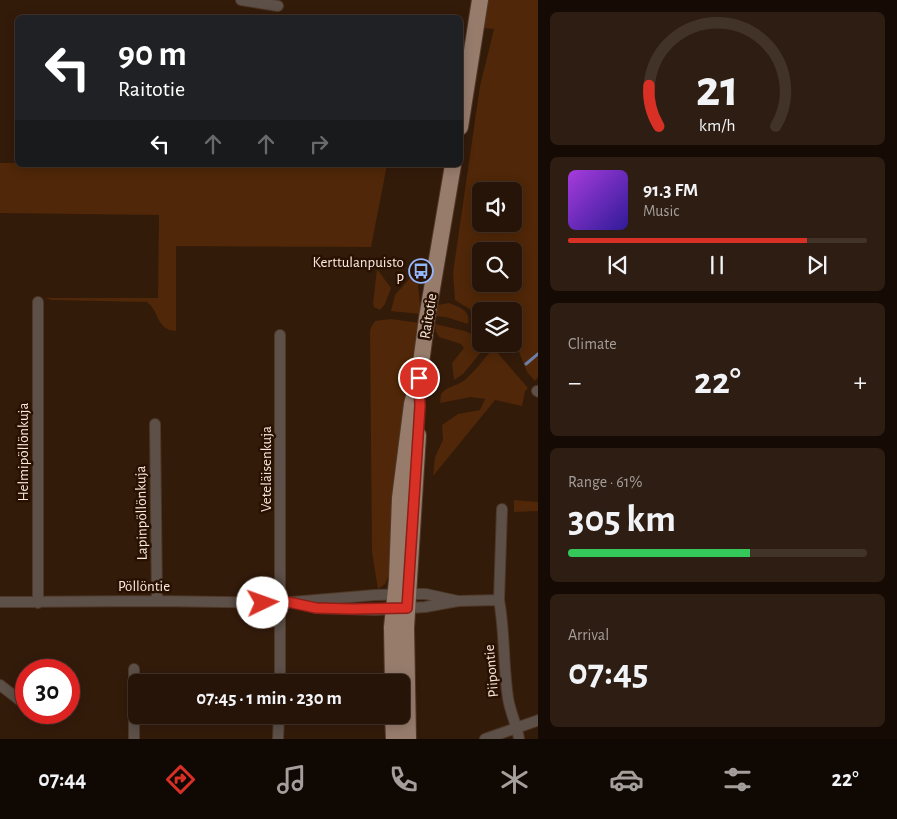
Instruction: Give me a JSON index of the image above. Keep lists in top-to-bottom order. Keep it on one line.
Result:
{"streets":{"main road":["Raitotie"],"street":["Helmipöllönkuja","Veteläisenkuja","Lapinpöllönkuja","Pöllöntie","Piipontie"]},"crossings":[["Raitotie","Pöllöntie"],["Helmipöllönkuja","Pöllöntie"],["Veteläisenkuja","Pöllöntie"],["Lapinpöllönkuja","Pöllöntie"]],"places":{"bus stop":["Kerttulanpuisto P"]},"page":{"turn":["90 m","Raitotie"],"song":["91.3 FM","Music"],"tile":["Climate",["Range · 61%","305 km"],["Arrival","07:45"]],"heat":["−","22°","+"],"limit":"30","trip":"07:45 · 1 min · 230 m","tabs":["07:44","22°"],"gauge":["21","km/h"]}}
